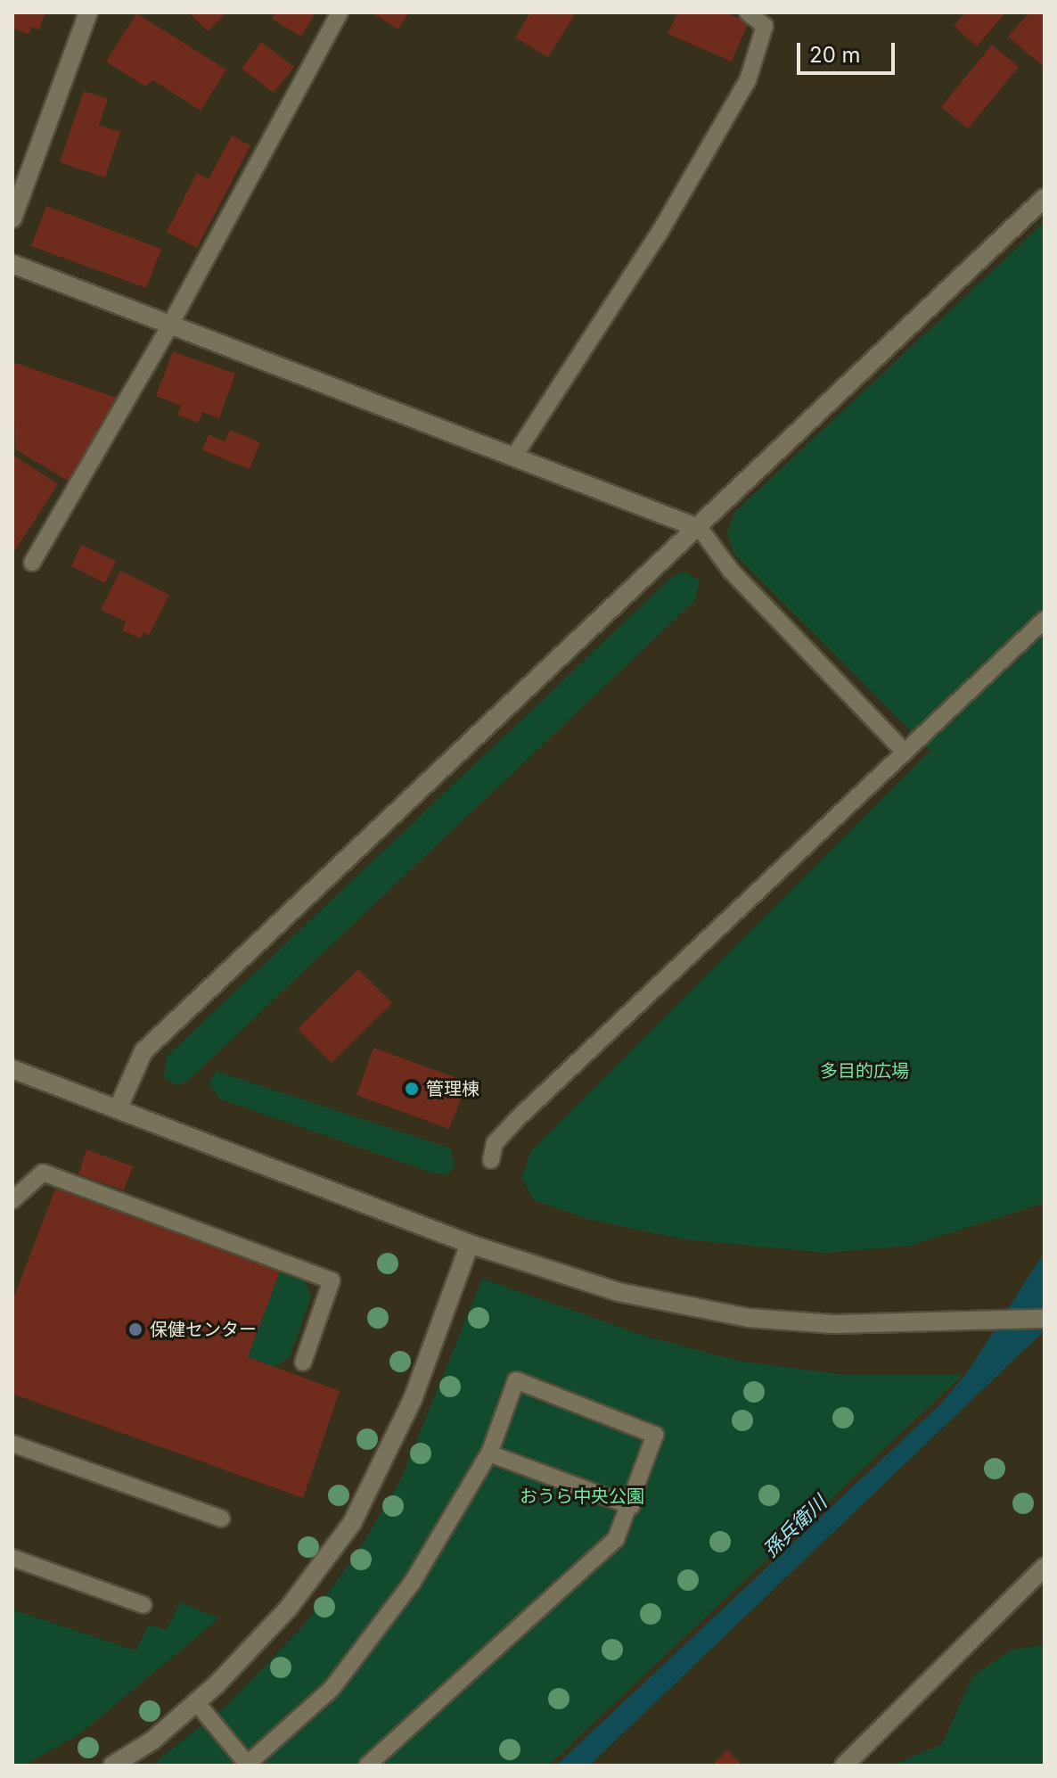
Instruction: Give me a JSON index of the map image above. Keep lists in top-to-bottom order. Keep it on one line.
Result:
{"water":["孫兵衛川"],"parks":["多目的広場","おうら中央公園"],"places":["管理棟","保健センター"],"scale_bar":"20 m"}
